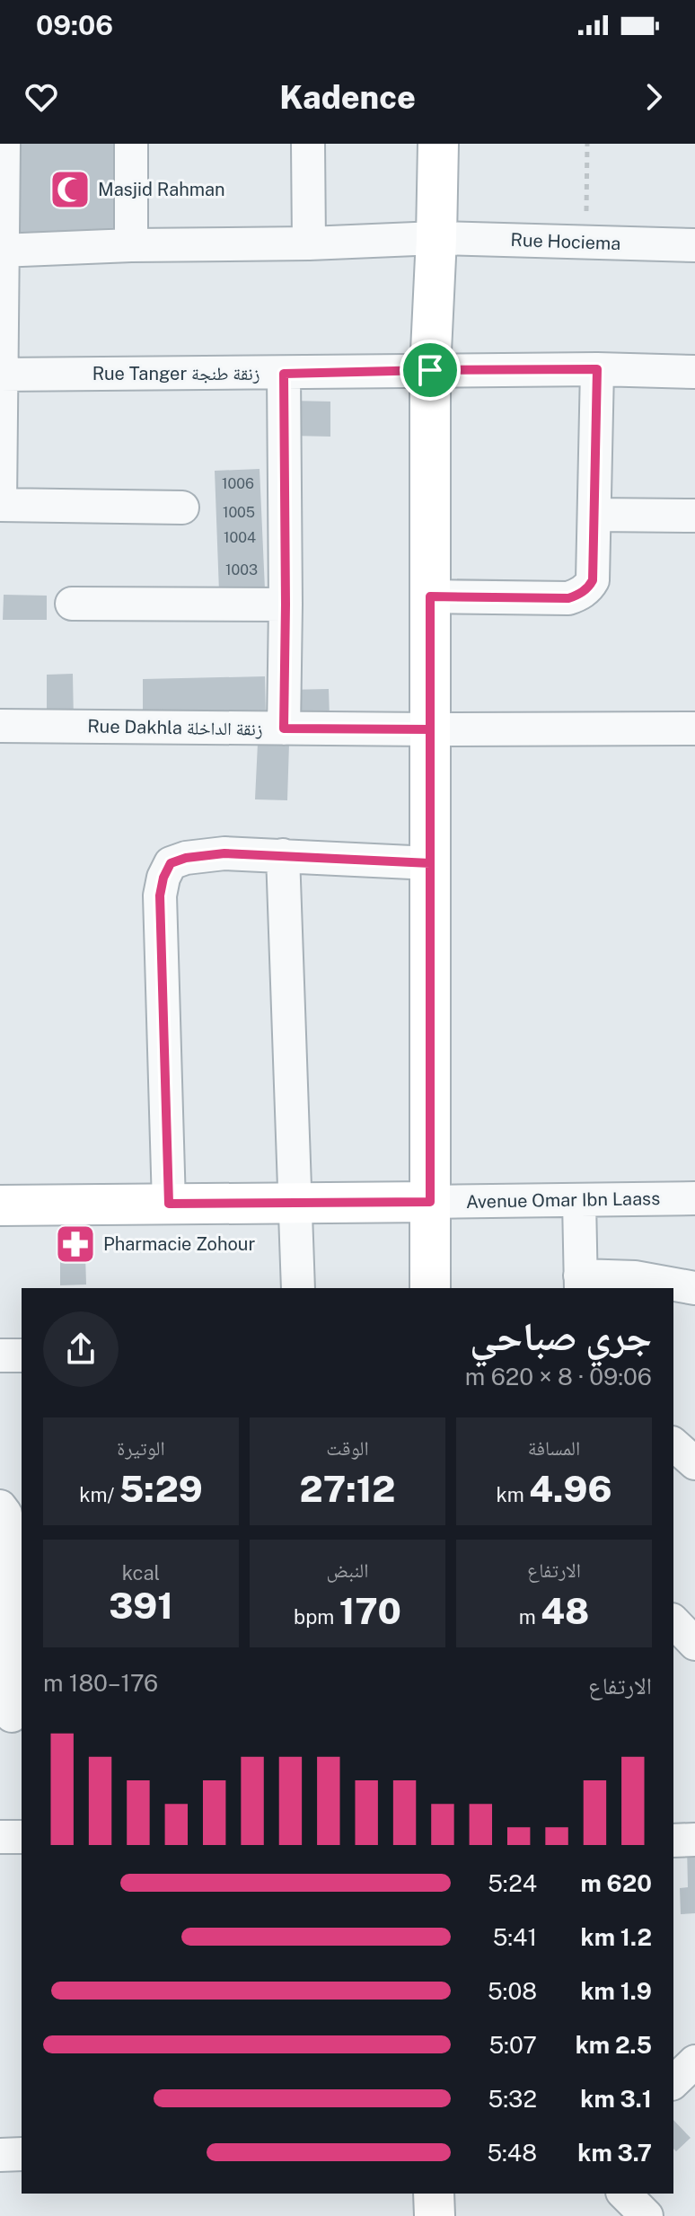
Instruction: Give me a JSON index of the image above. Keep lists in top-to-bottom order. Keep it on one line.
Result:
{"streets":{"street":["Rue Hociema","Rue Tanger زنقة طنجة","Rue Dakhla زنقة الداخلة","Avenue Omar Ibn Laass"]},"places":{"mosque":["Masjid Rahman"],"pharmacy":["Pharmacie Zohour"]},"house_numbers":["1006","1005","1004","1003"],"page":{"status":"09:06","header":"Kadence","heading":["جري صباحي","09:06 · 8 × 620 m"],"stats":[["المسافة","4.96 km"],["الوقت","27:12"],["الوتيرة","5:29 /km"],["الارتفاع","48 m"],["النبض","170 bpm"],["kcal","391"]],"chart":["الارتفاع","176–180 m"],"list":[{"name":"620 m","note":"5:24"},{"name":"1.2 km","note":"5:41"},{"name":"1.9 km","note":"5:08"},{"name":"2.5 km","note":"5:07"},{"name":"3.1 km","note":"5:32"},{"name":"3.7 km","note":"5:48"}]}}
